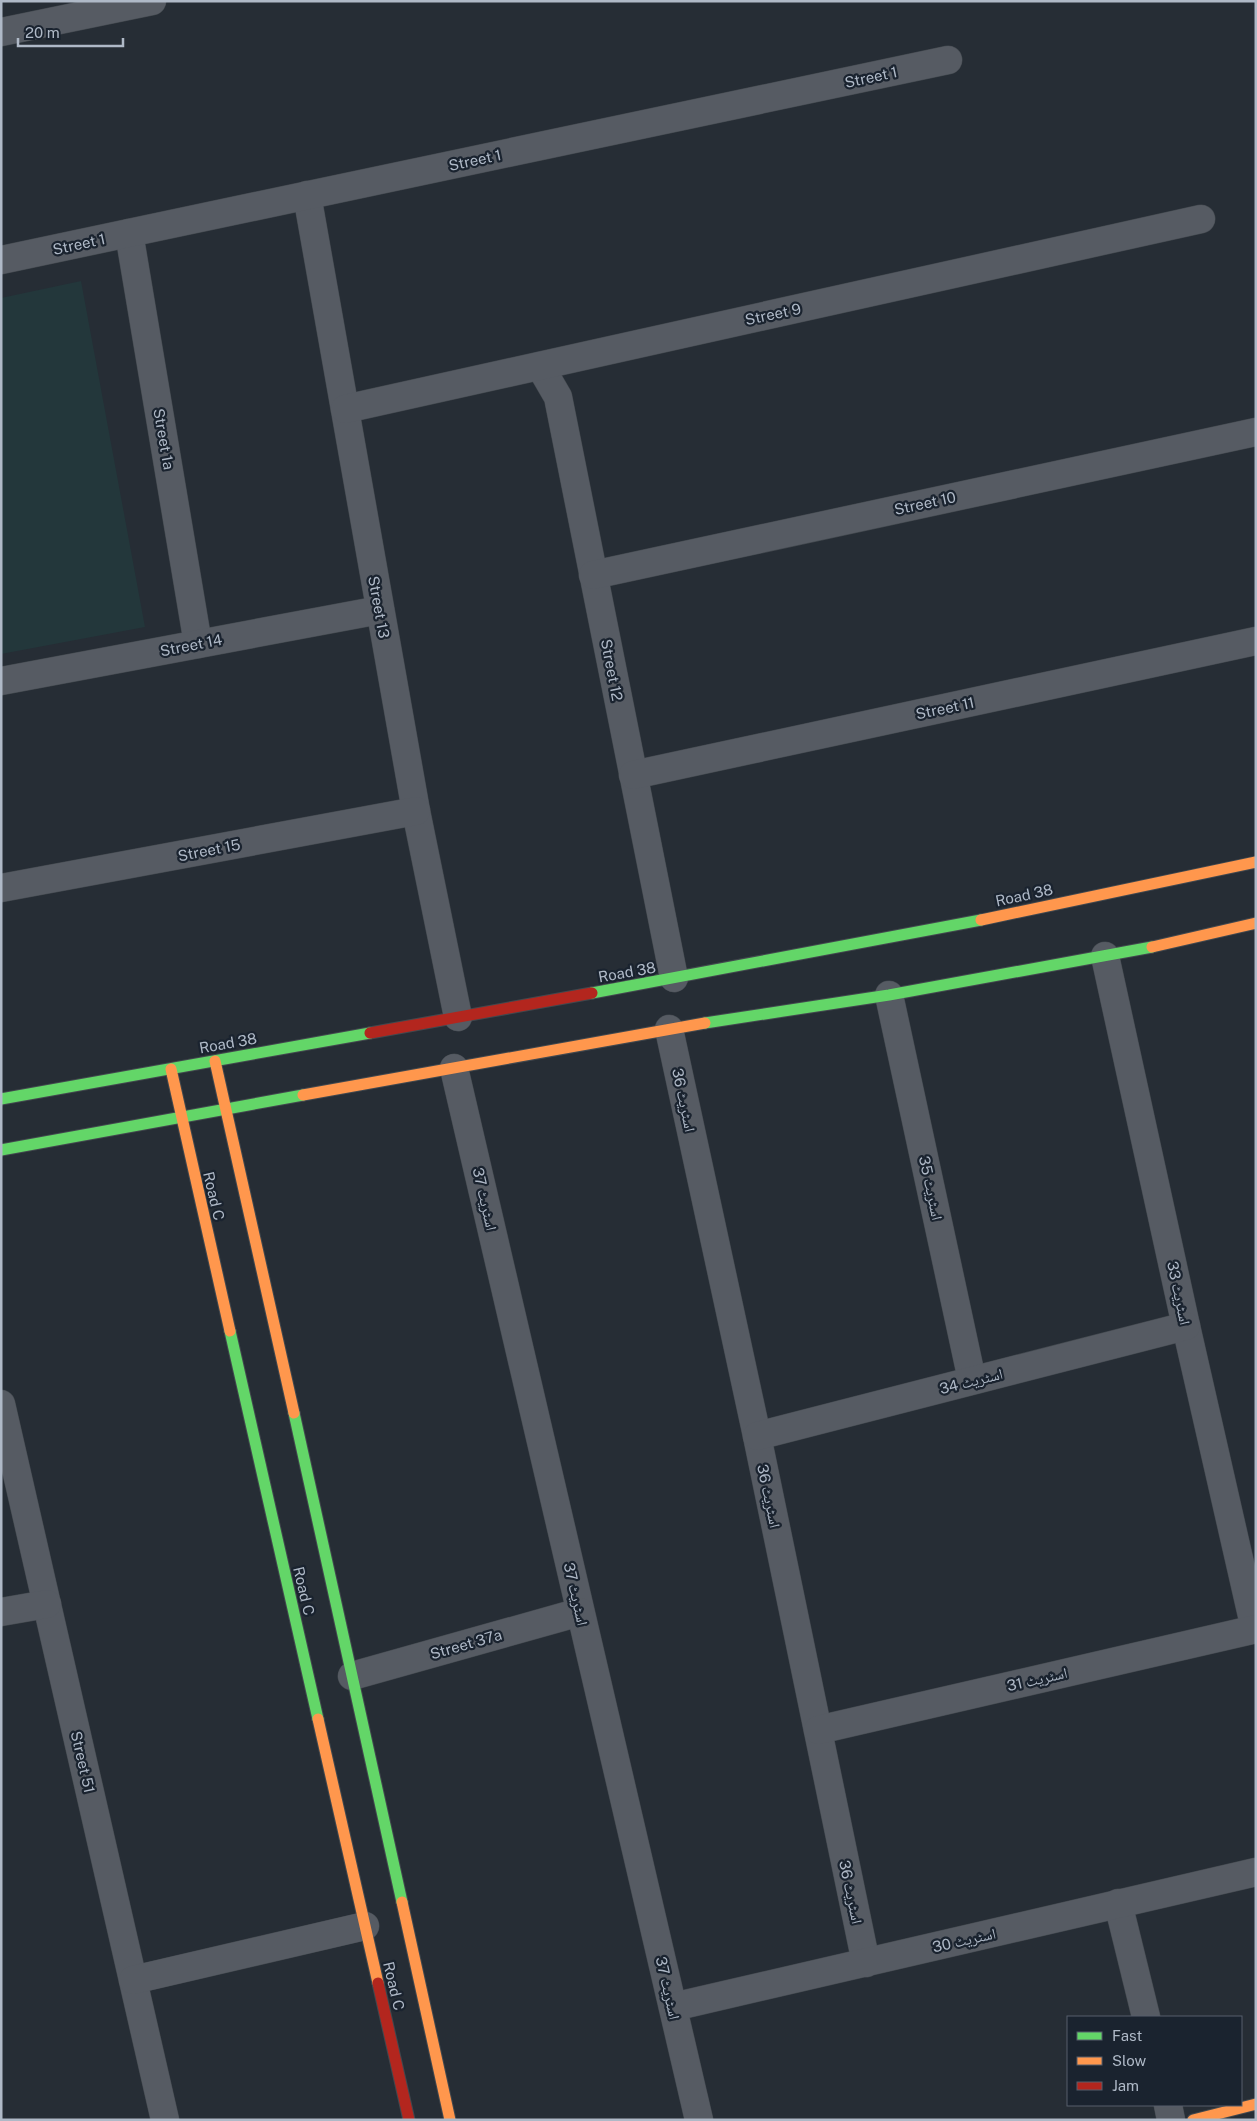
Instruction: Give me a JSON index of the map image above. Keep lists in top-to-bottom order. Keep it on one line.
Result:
{"streets":{"main road":["Road 38","Road C"],"street":["Street 1","Street 9","Street 1a","Street 10","Street 13","Street 14","Street 12","Street 11","Street 15","اسٹریٹ 36","اسٹریٹ 35","اسٹریٹ 37","اسٹریٹ 33","اسٹریٹ 34","Street 37a","اسٹریٹ 31","Street 51","اسٹریٹ 30"]},"crossings":[["Street 1","Street 1a"],["Street 1","Street 13"],["Street 9","Street 13"],["Street 9","Street 12"],["Street 1a","Street 14"],["Street 10","Street 12"],["Street 13","Street 14"],["Street 13","Street 15"],["Street 13","Road 38"],["Street 12","Street 11"],["Street 12","Road 38"],["Road 38","Road C"],["اسٹریٹ 36","اسٹریٹ 34"],["اسٹریٹ 36","اسٹریٹ 31"],["اسٹریٹ 36","اسٹریٹ 30"],["اسٹریٹ 35","اسٹریٹ 34"],["Road C","Street 37a"],["اسٹریٹ 37","Street 37a"],["اسٹریٹ 37","اسٹریٹ 30"],["اسٹریٹ 33","اسٹریٹ 34"],["اسٹریٹ 33","اسٹریٹ 31"]],"legend":["Fast","Slow","Jam"],"scale_bar":"20 m"}
